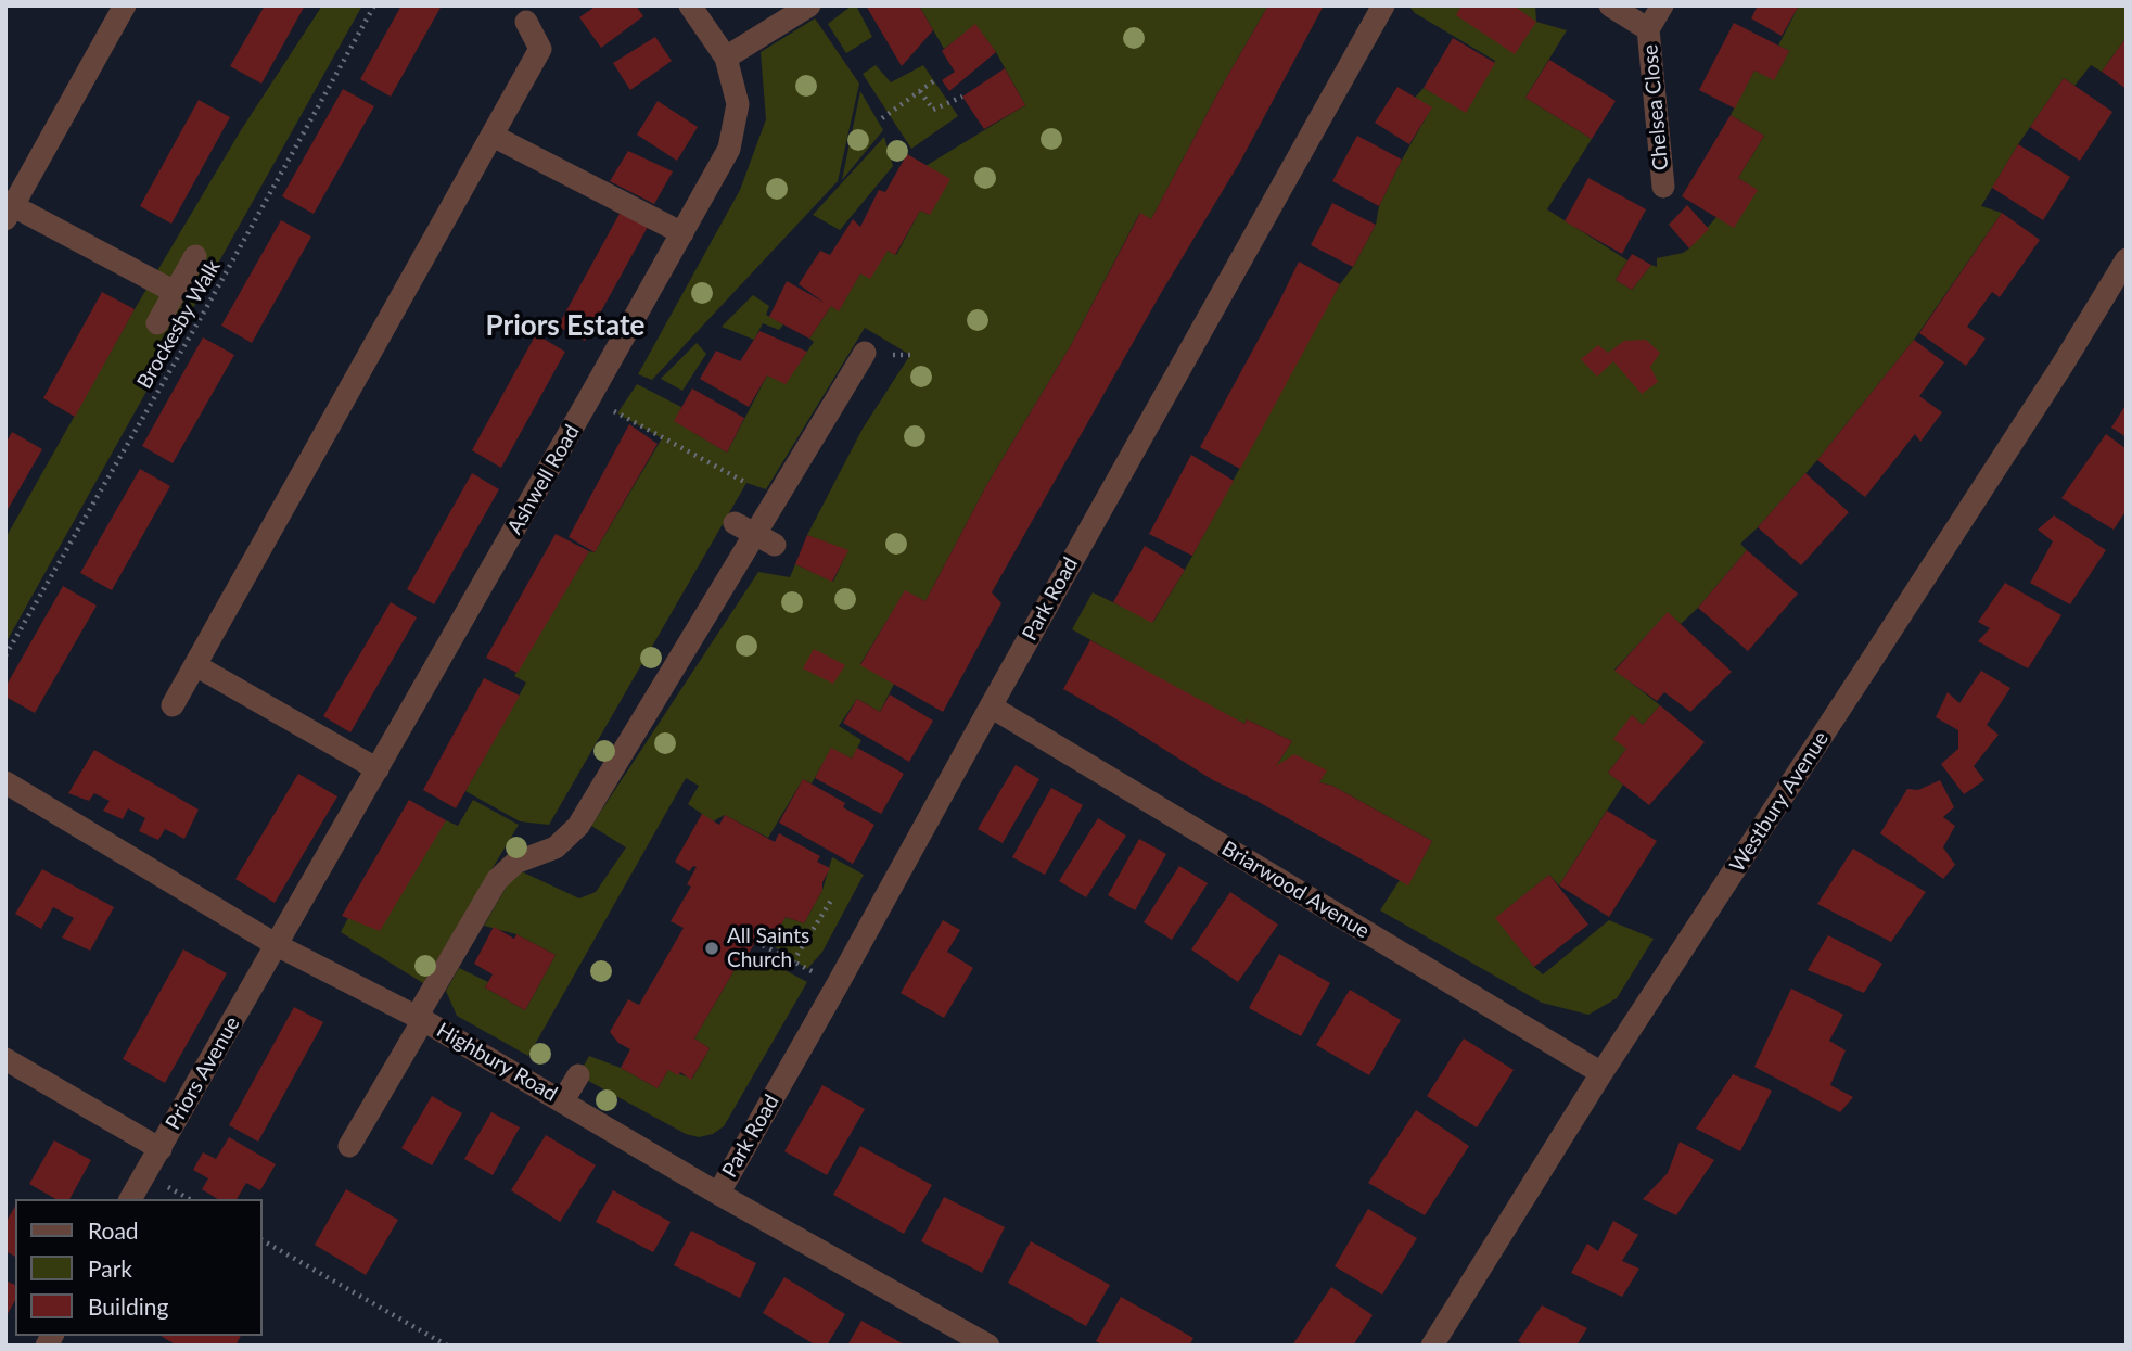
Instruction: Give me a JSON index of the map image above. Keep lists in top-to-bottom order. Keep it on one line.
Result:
{"streets":{"street":["Chelsea Close","Ashwell Road","Park Road","Westbury Avenue","Briarwood Avenue","Highbury Road","Priors Avenue"],"path":["Brockesby Walk"]},"crossings":[["Ashwell Road","Highbury Road"],["Ashwell Road","Priors Avenue"],["Park Road","Briarwood Avenue"],["Park Road","Highbury Road"],["Westbury Avenue","Briarwood Avenue"],["Highbury Road","Priors Avenue"]],"districts":["Priors Estate"],"places":["All Saints Church"],"legend":["Road","Park","Building"]}
